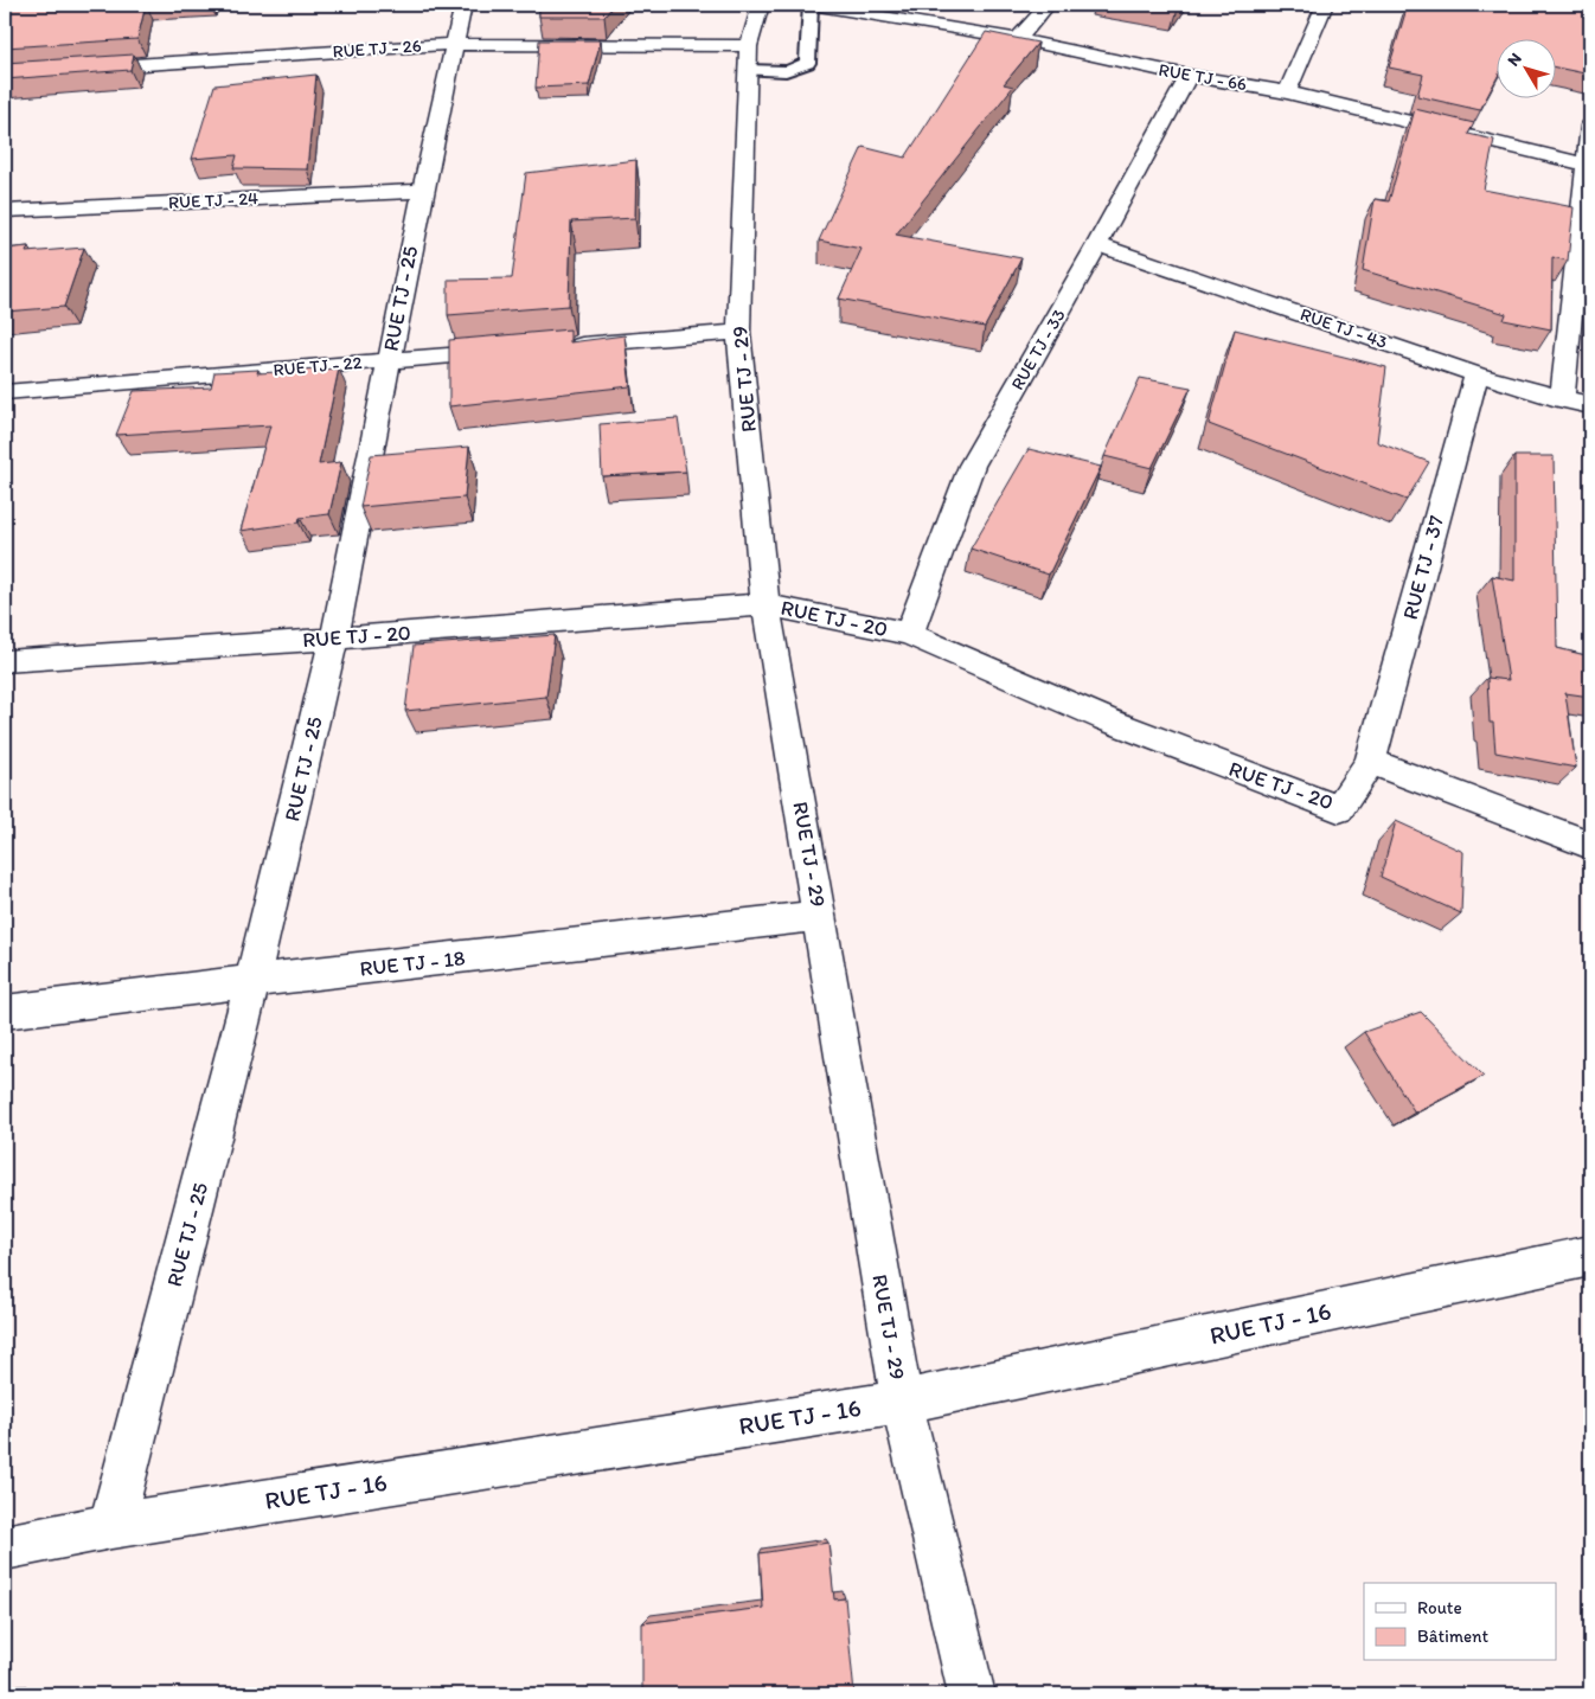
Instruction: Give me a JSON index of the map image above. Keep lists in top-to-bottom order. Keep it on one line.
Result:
{"streets":{"street":["RUE TJ - 26","RUE TJ - 66","RUE TJ - 24","RUE TJ - 25","RUE TJ - 43","RUE TJ - 33","RUE TJ - 22","RUE TJ - 29","RUE TJ - 37","RUE TJ - 20","RUE TJ - 18","RUE TJ - 16"]},"crossings":[["RUE TJ - 26","RUE TJ - 25"],["RUE TJ - 26","RUE TJ - 29"],["RUE TJ - 66","RUE TJ - 33"],["RUE TJ - 24","RUE TJ - 25"],["RUE TJ - 25","RUE TJ - 22"],["RUE TJ - 25","RUE TJ - 20"],["RUE TJ - 25","RUE TJ - 18"],["RUE TJ - 25","RUE TJ - 16"],["RUE TJ - 43","RUE TJ - 33"],["RUE TJ - 43","RUE TJ - 37"],["RUE TJ - 33","RUE TJ - 20"],["RUE TJ - 29","RUE TJ - 20"],["RUE TJ - 29","RUE TJ - 18"],["RUE TJ - 29","RUE TJ - 16"],["RUE TJ - 37","RUE TJ - 20"]],"legend":["Route","Bâtiment"],"north":"top left"}
